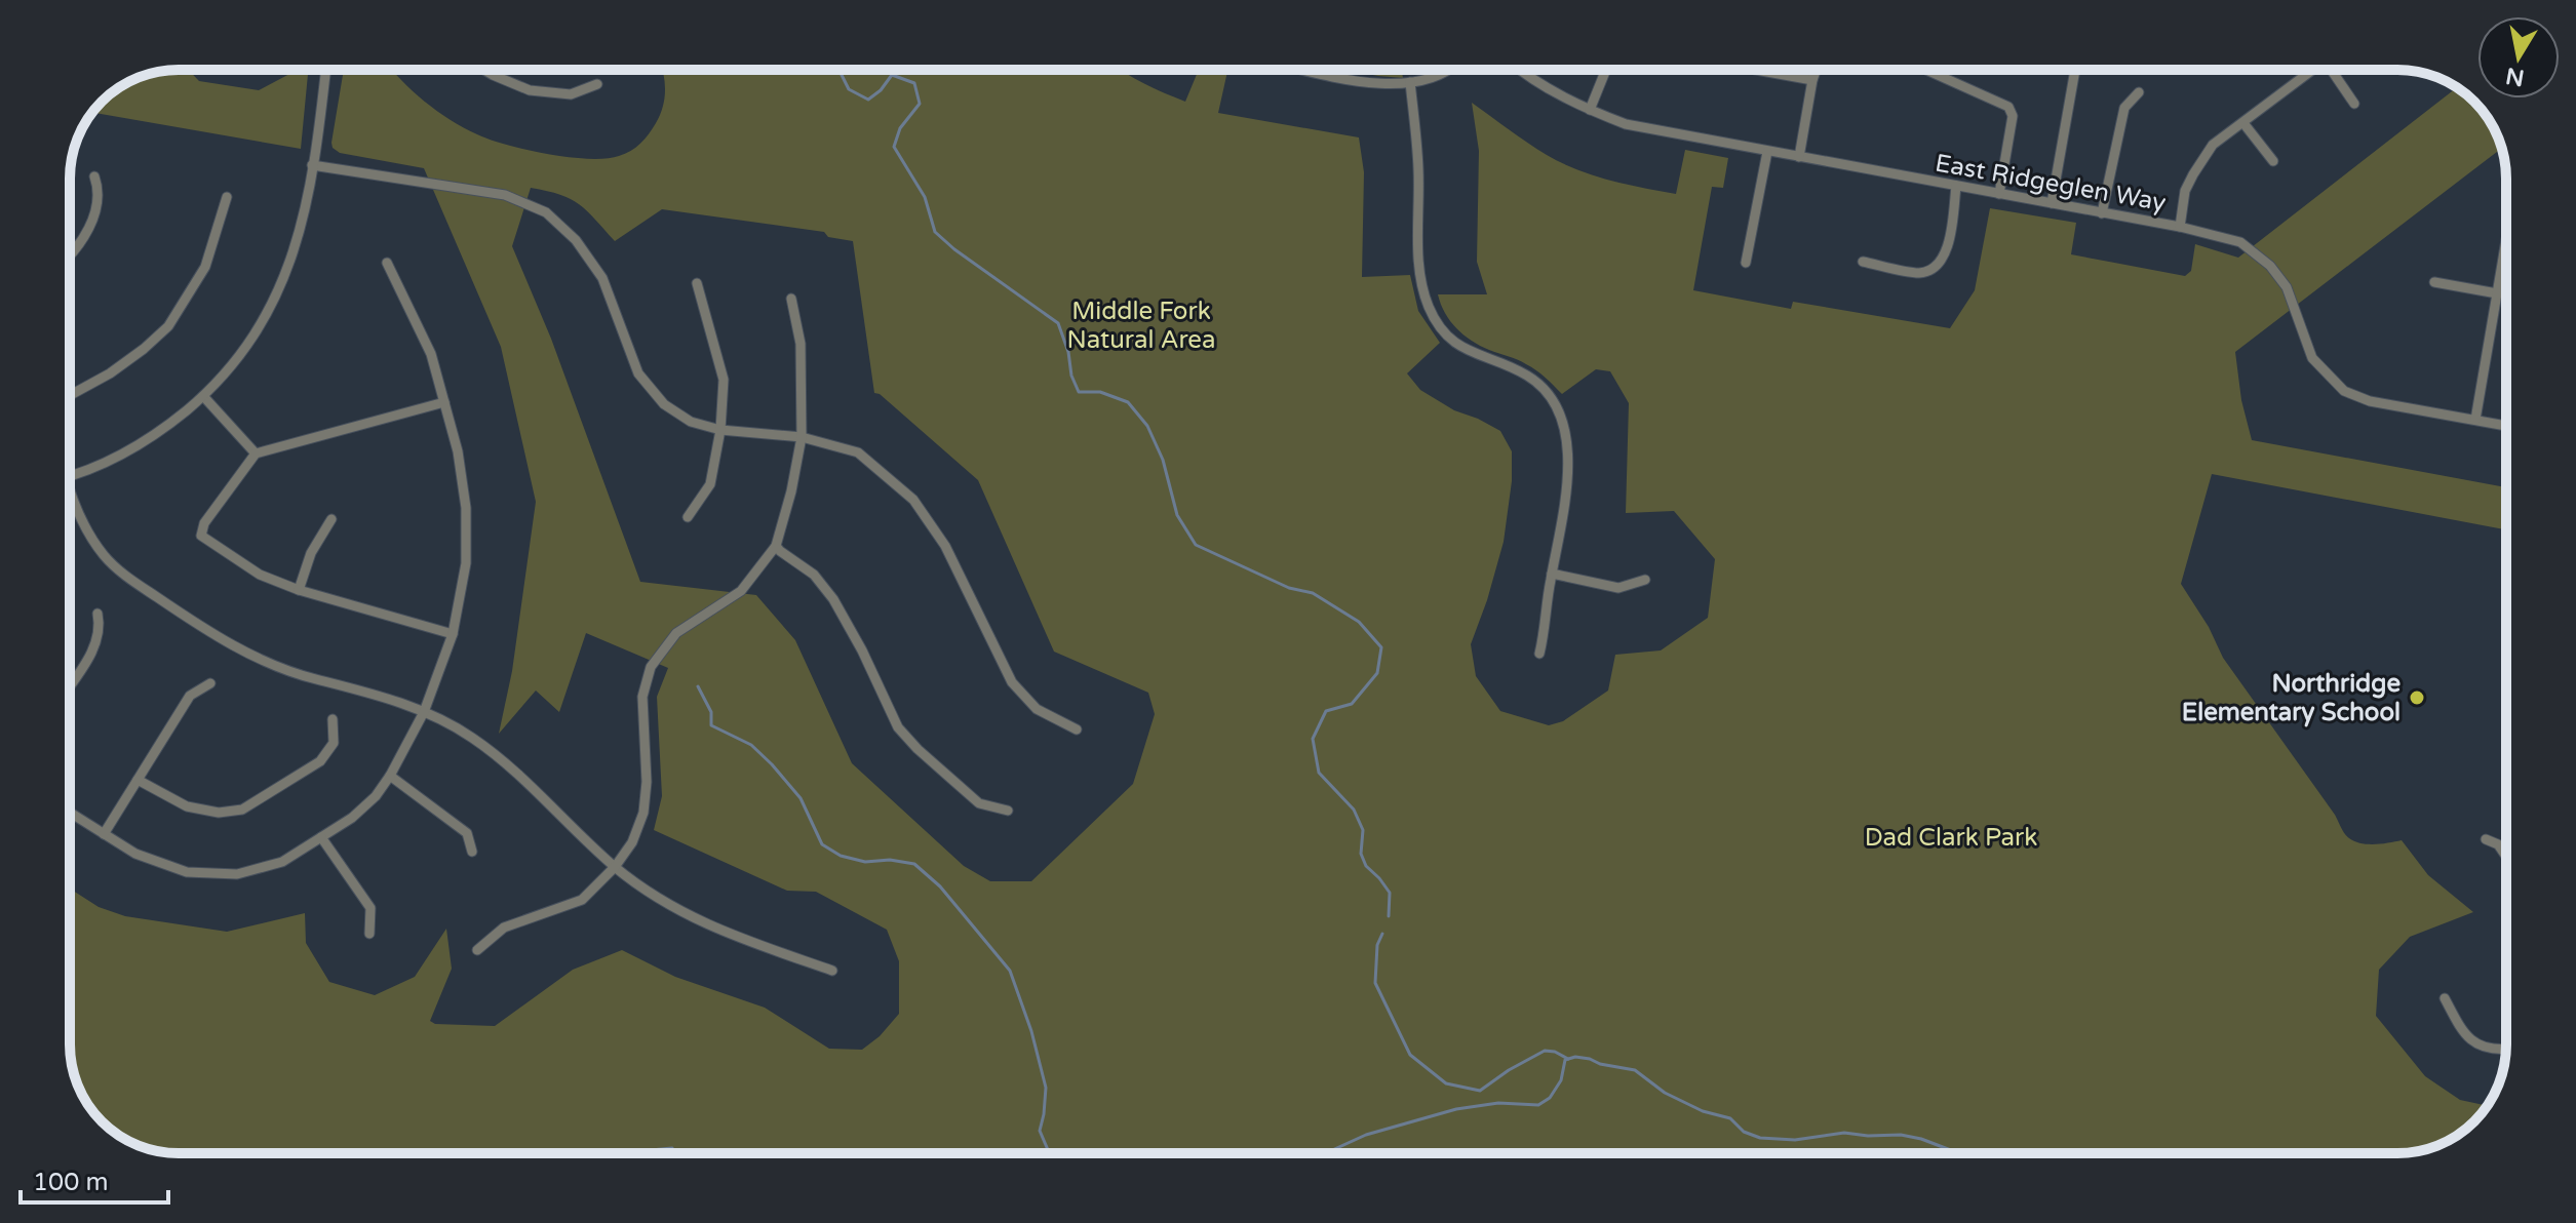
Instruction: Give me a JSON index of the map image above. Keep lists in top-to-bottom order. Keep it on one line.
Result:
{"streets":{"street":["East Ridgeglen Way"]},"parks":["Middle Fork Natural Area","Dad Clark Park"],"places":["Northridge Elementary School"],"scale_bar":"100 m","north":"bottom"}
